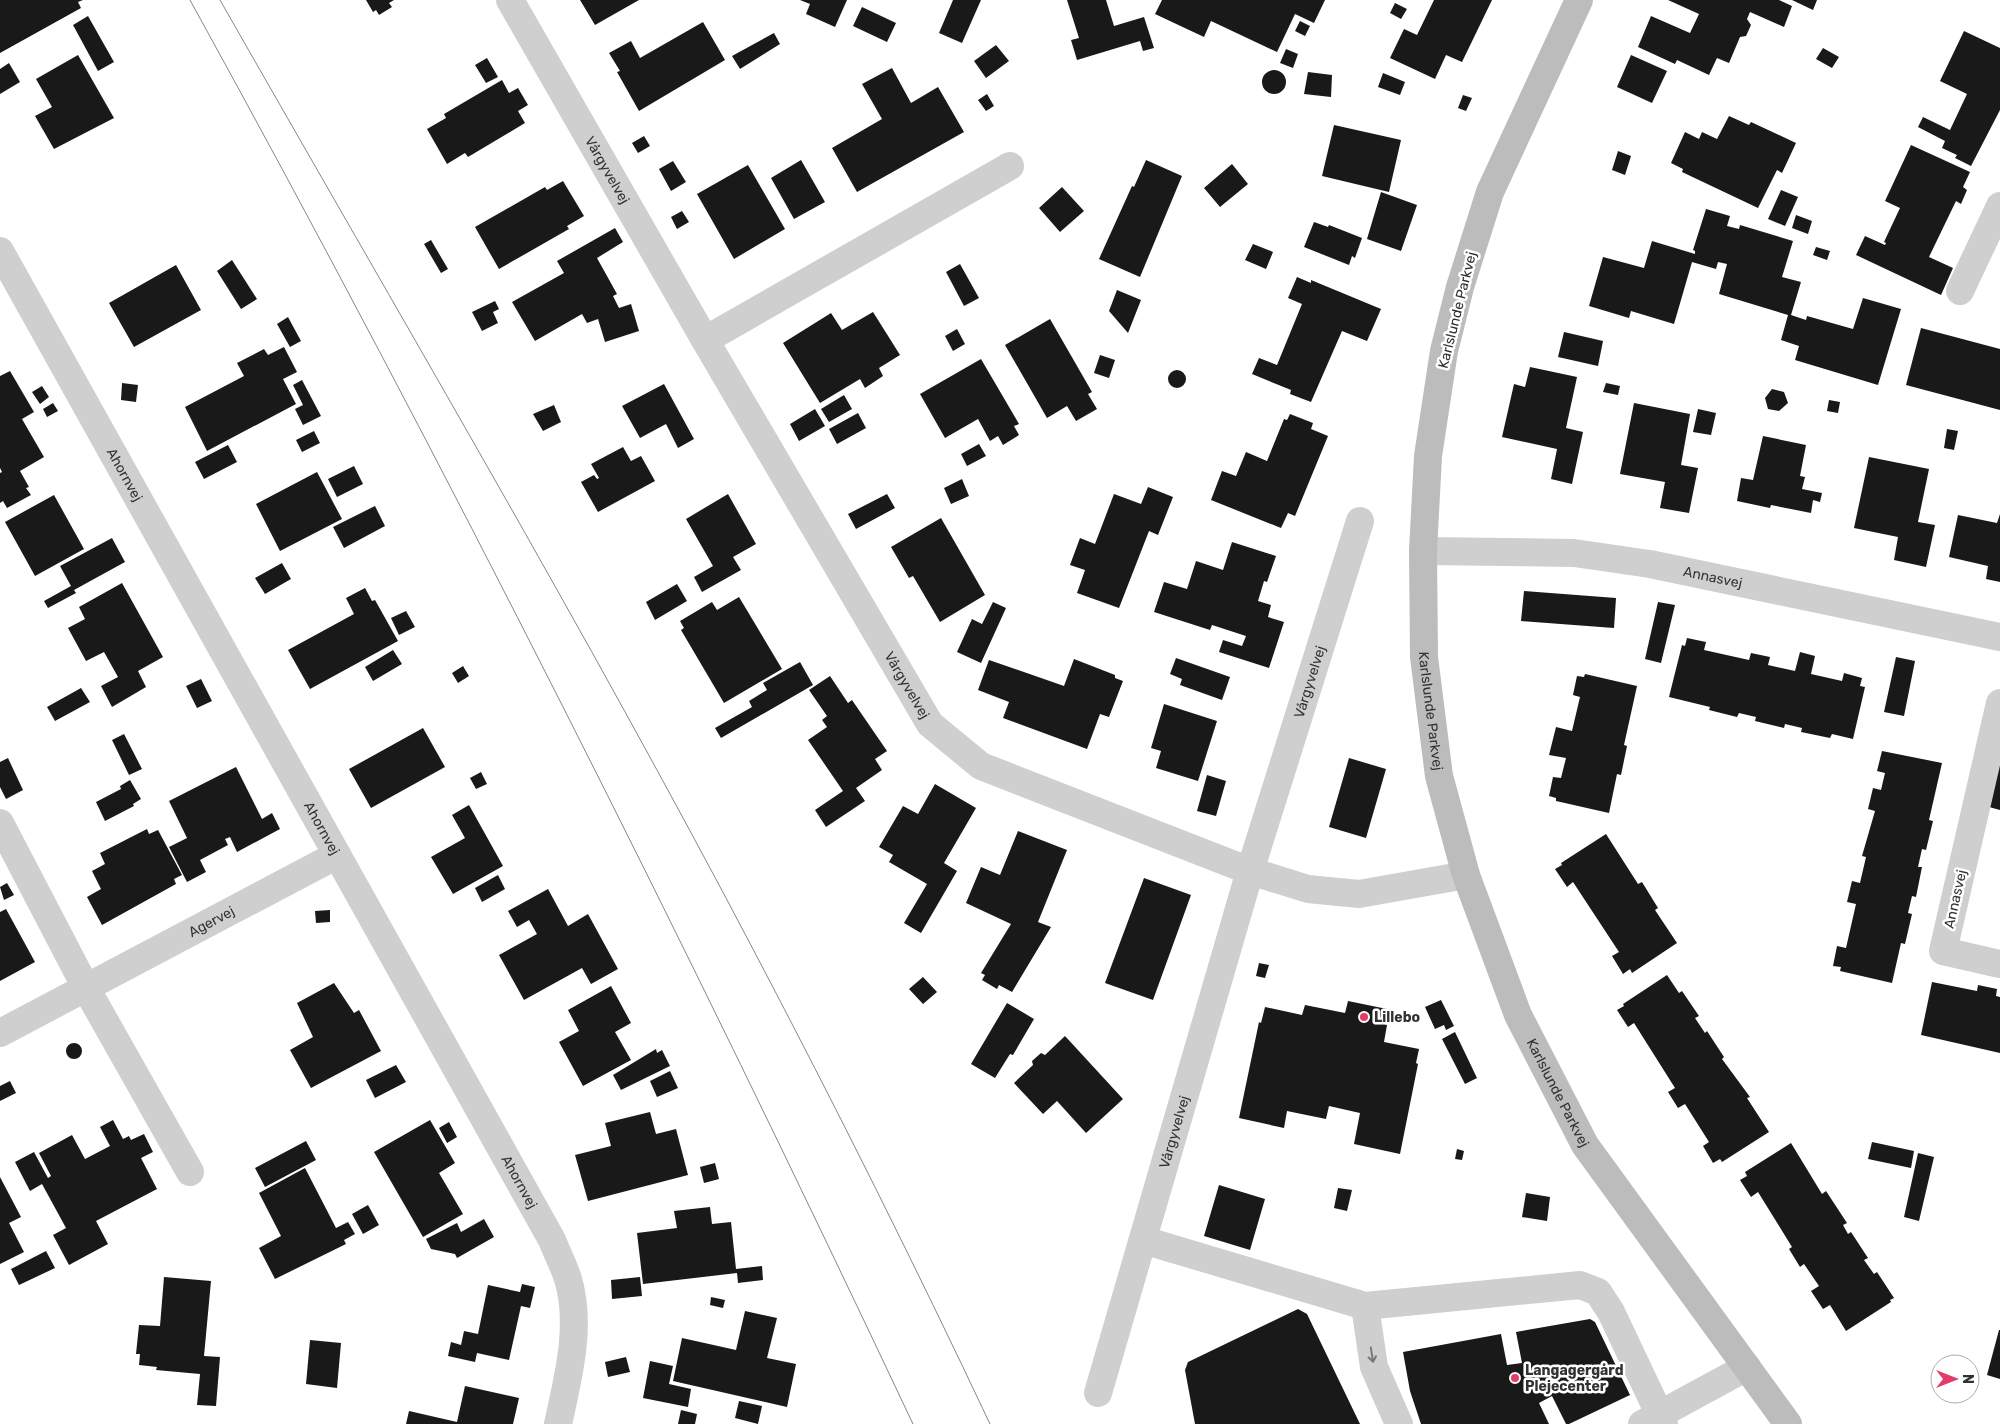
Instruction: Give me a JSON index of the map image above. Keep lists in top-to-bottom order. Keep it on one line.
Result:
{"streets":{"street":["Vårgyvelvej","Karlslunde Parkvej","Ahornvej","Annasvej","Agervej"]},"crossings":[["Vårgyvelvej","Karlslunde Parkvej"],["Karlslunde Parkvej","Annasvej"],["Ahornvej","Agervej"]],"places":["Lillebo","Langagergård Plejecenter"],"north":"right"}
